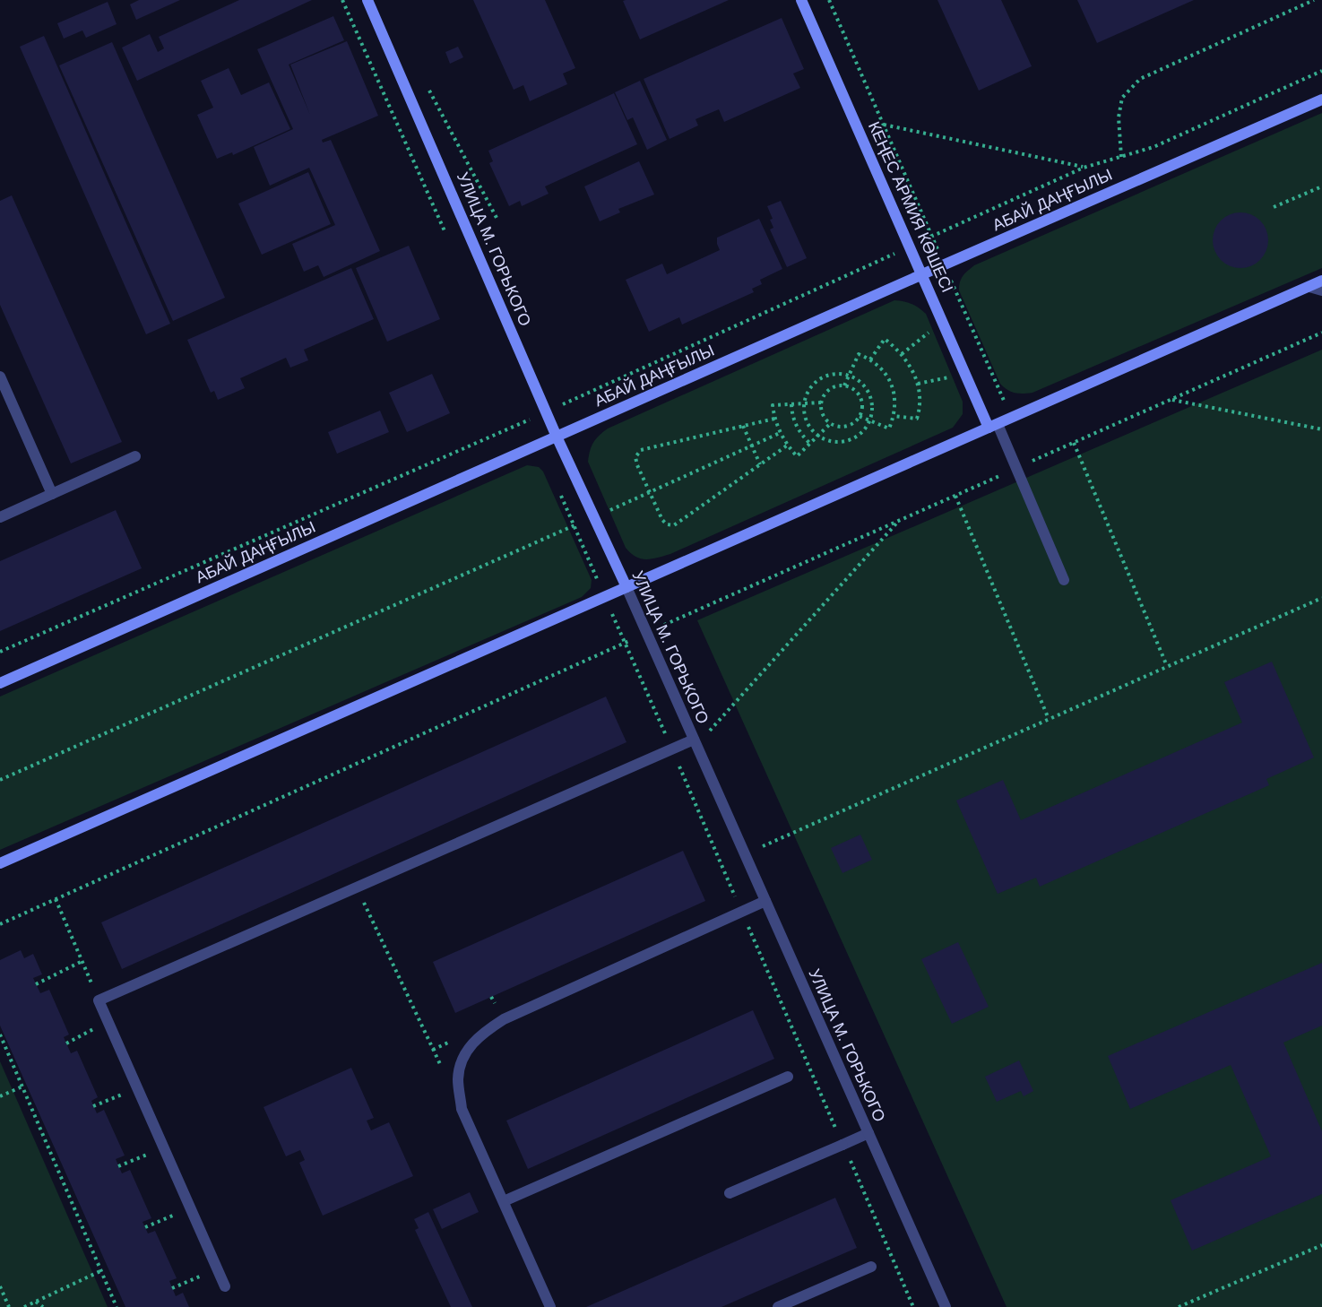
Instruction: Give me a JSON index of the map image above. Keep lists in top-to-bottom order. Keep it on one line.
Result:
{"streets":{"main road":["АБАЙ ДАҢҒЫЛЫ","КЕҢЕС АРМИЯ КӨШЕСІ","УЛИЦА М. ГОРЬКОГО"]},"crossings":[["АБАЙ ДАҢҒЫЛЫ","КЕҢЕС АРМИЯ КӨШЕСІ"],["АБАЙ ДАҢҒЫЛЫ","УЛИЦА М. ГОРЬКОГО"]]}
